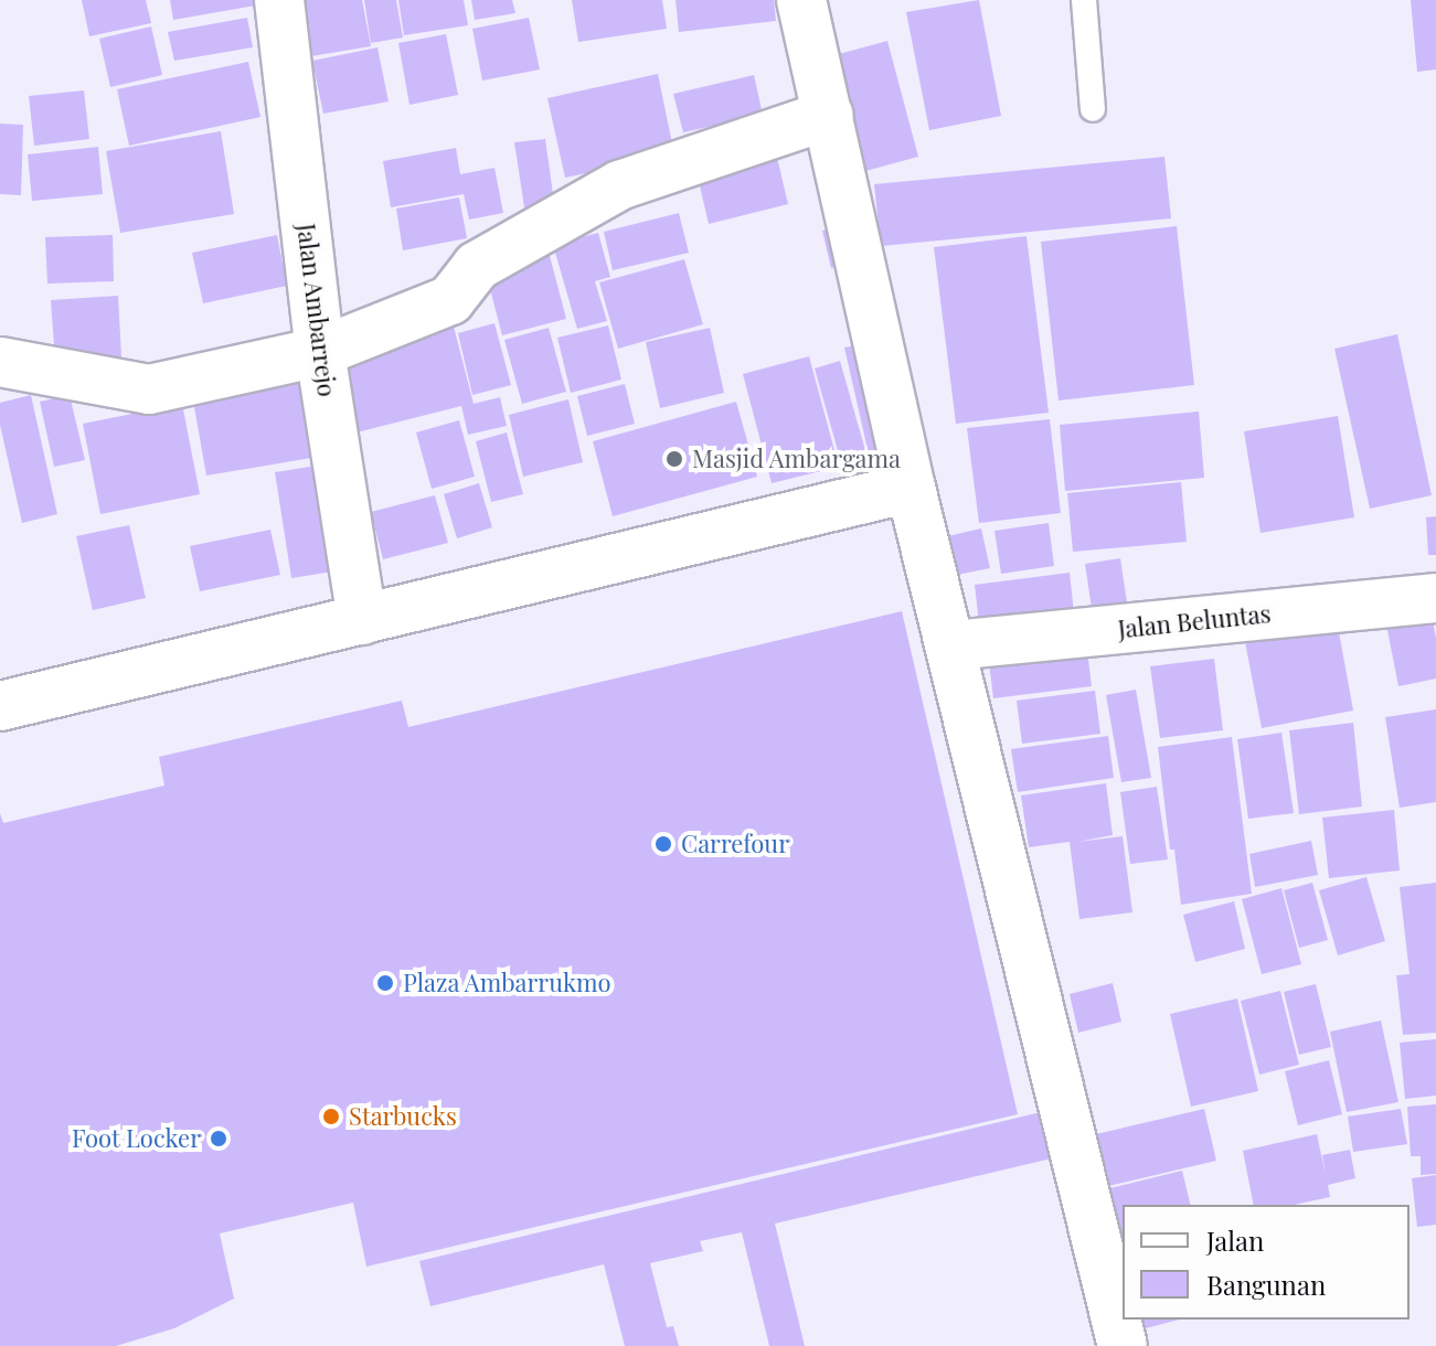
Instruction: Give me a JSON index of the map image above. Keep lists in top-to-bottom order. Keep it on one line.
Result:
{"streets":{"street":["Jalan Ambarrejo","Jalan Beluntas"]},"places":["Masjid Ambargama","Carrefour","Plaza Ambarrukmo","Starbucks","Foot Locker"],"legend":["Jalan","Bangunan"]}
